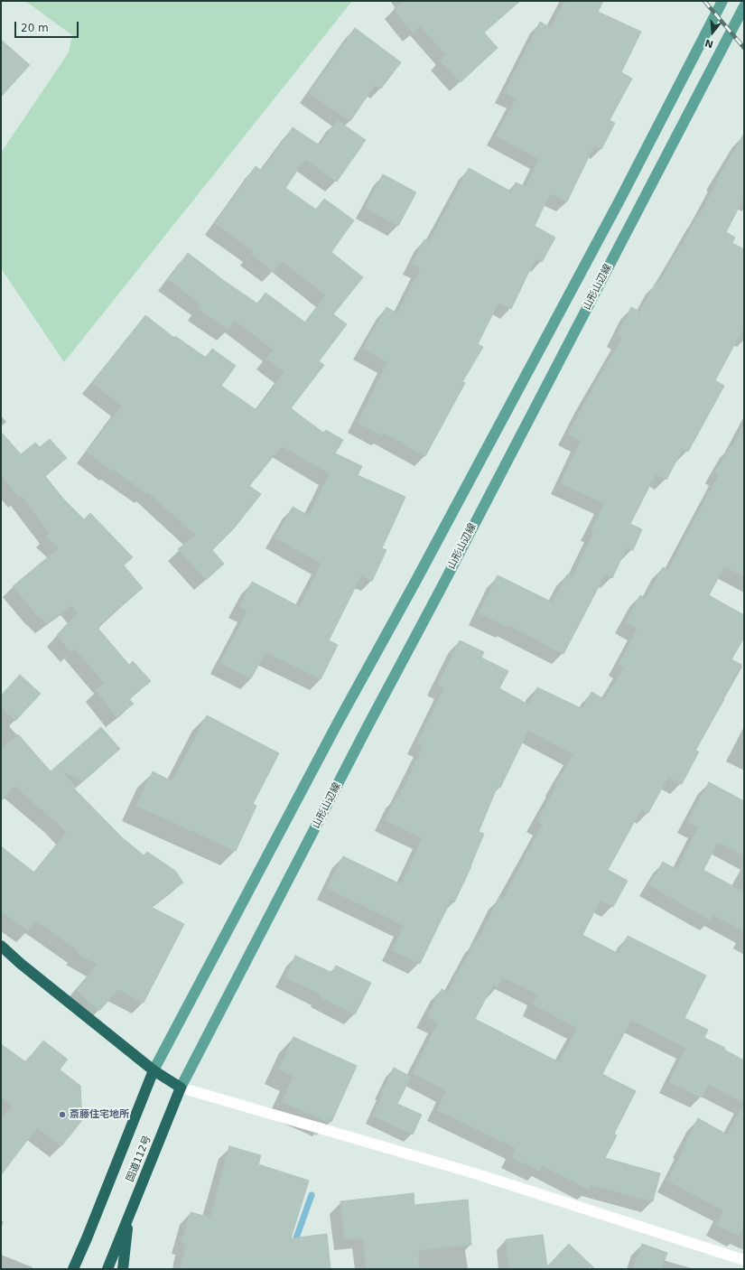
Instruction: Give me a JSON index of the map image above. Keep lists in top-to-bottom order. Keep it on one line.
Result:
{"streets":{"highway":["国道112号"],"main road":["山形山辺線"]},"crossings":[["山形山辺線","国道112号"]],"places":["斎藤住宅地所"],"scale_bar":"20 m","north":"bottom"}
